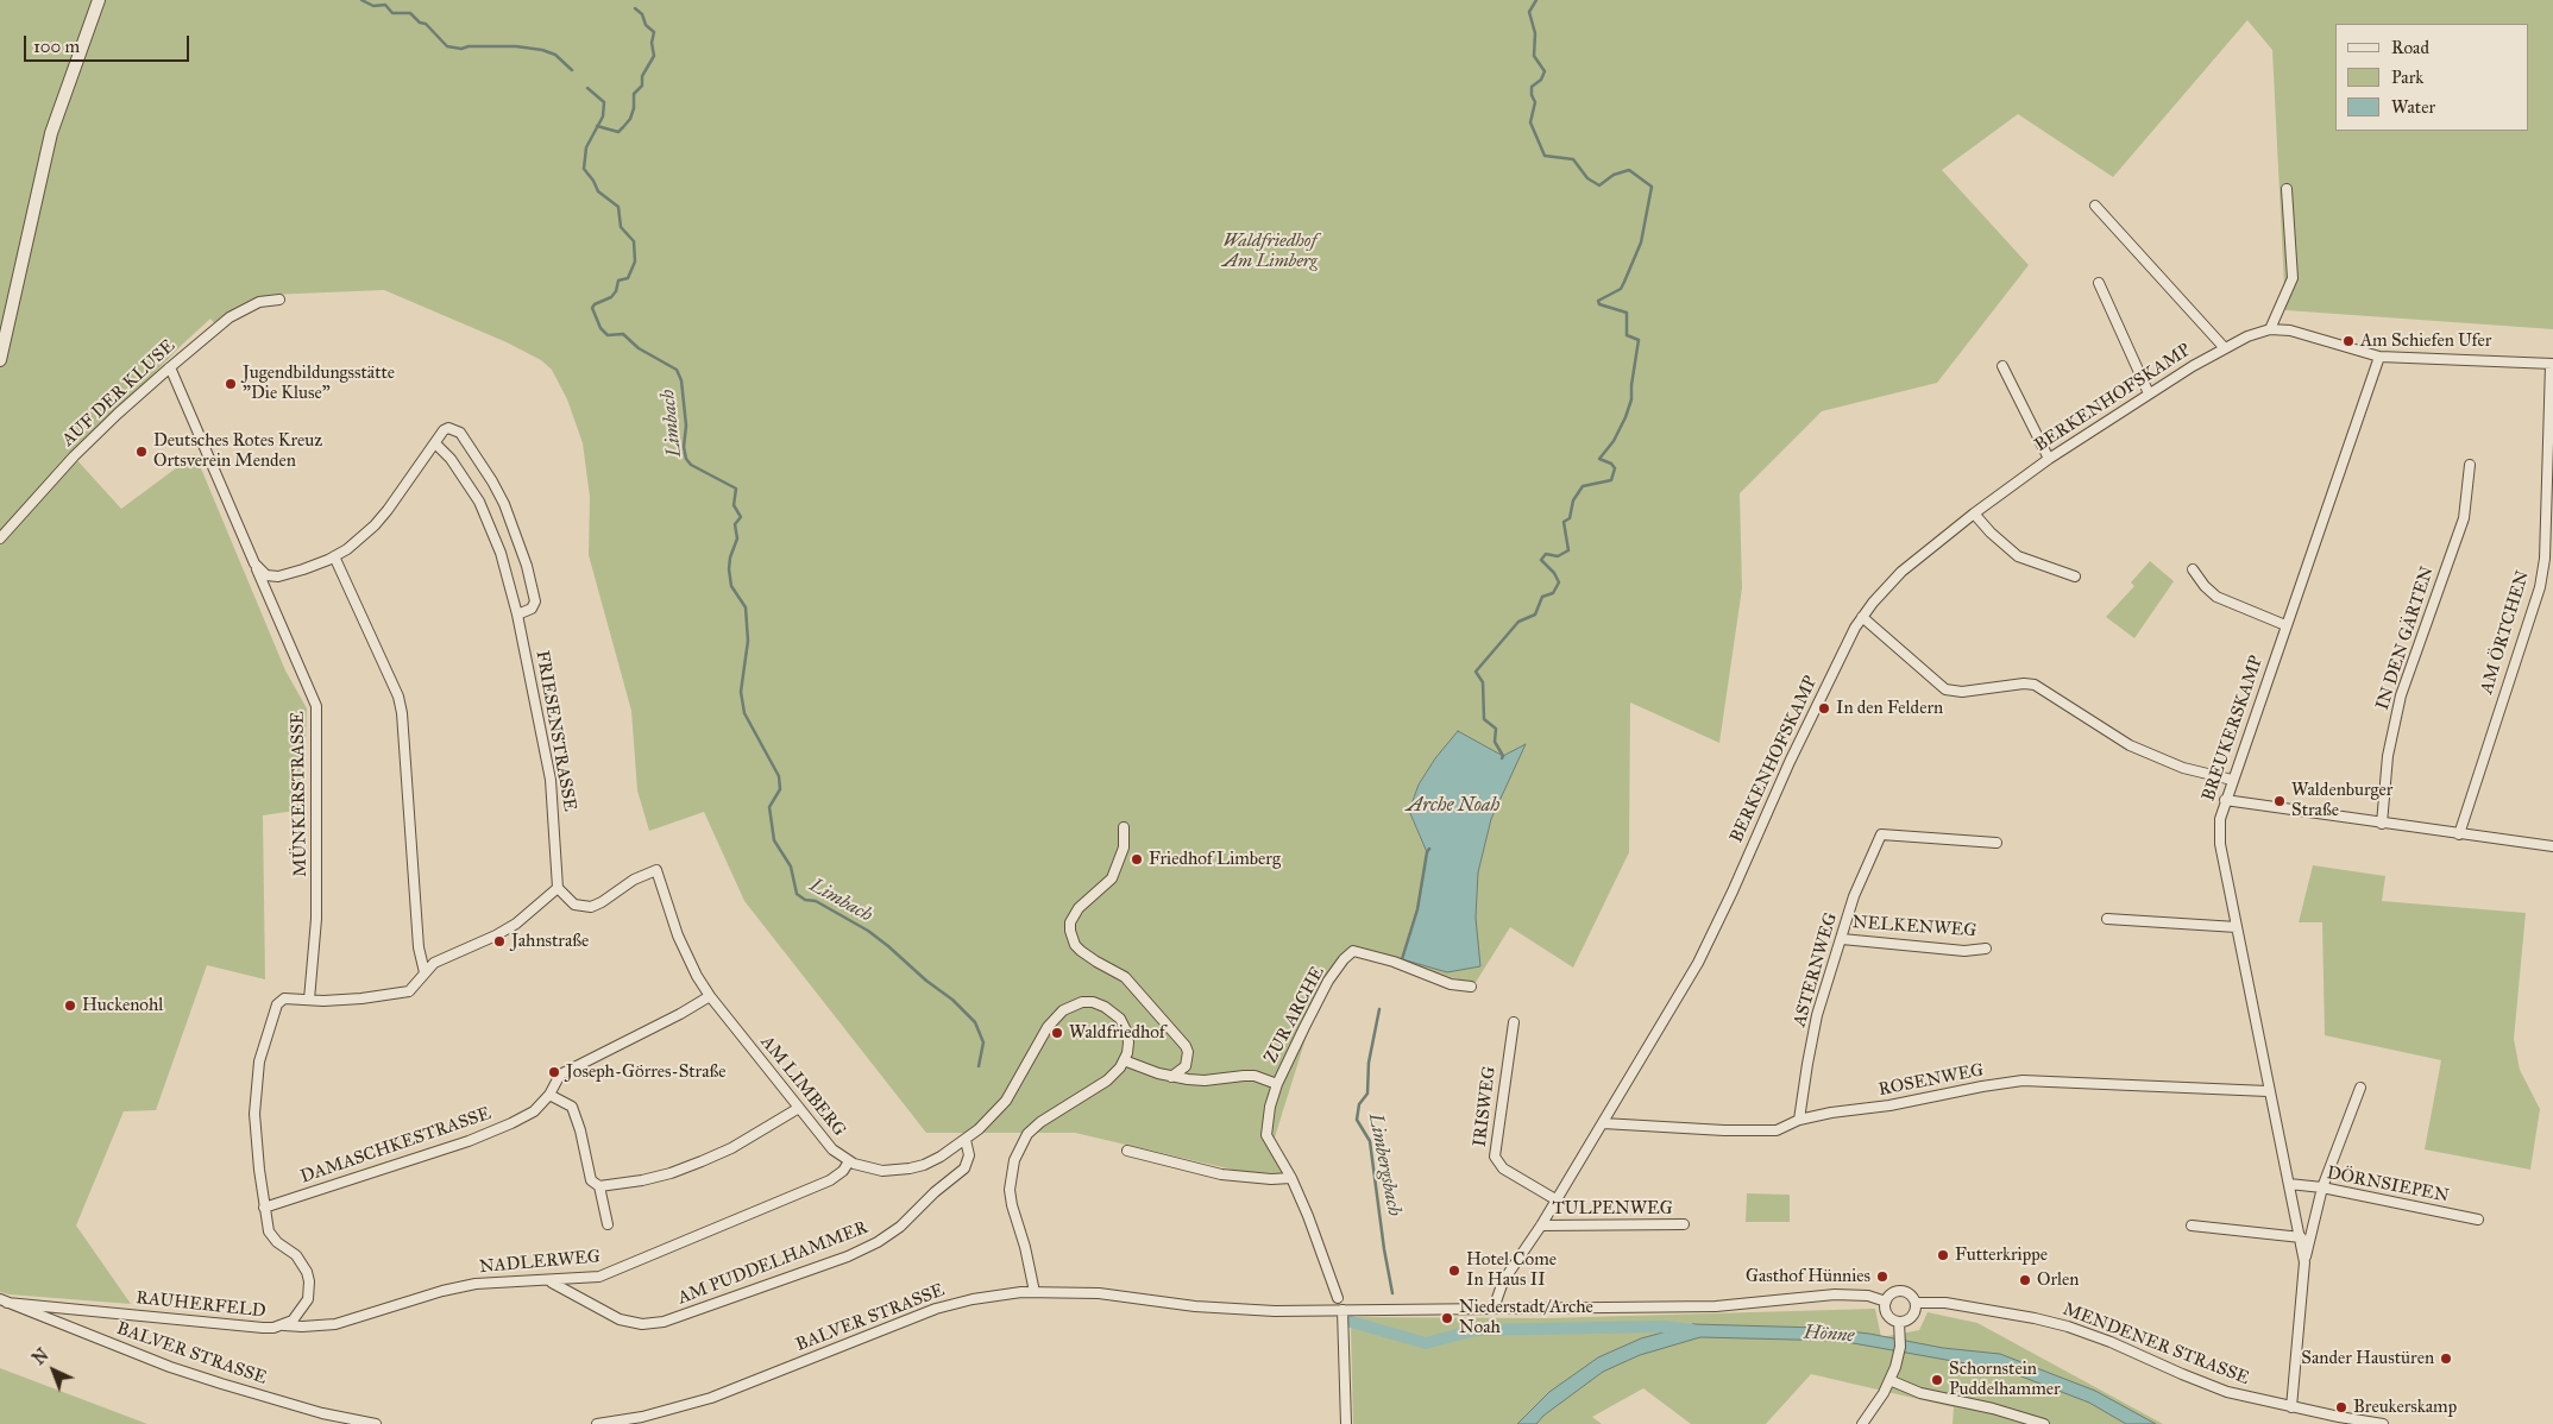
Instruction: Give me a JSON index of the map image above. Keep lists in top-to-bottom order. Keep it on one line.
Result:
{"streets":{"street":["AUF DER KLUSE","BERKENHOFSKAMP","AM ÖRTCHEN","IN DEN GÄRTEN","BREUKERSKAMP","FRIESENSTRASSE","MÜNKERSTRASSE","NELKENWEG","ASTERNWEG","ZUR ARCHE","ROSENWEG","AM LIMBERG","IRISWEG","DAMASCHKESTRASSE","DÖRNSIEPEN","TULPENWEG","NADLERWEG","AM PUDDELHAMMER","RAUHERFELD","BALVER STRASSE","MENDENER STRASSE"]},"crossings":[["AUF DER KLUSE","MÜNKERSTRASSE"],["BERKENHOFSKAMP","AM ÖRTCHEN"],["BERKENHOFSKAMP","BREUKERSKAMP"],["BERKENHOFSKAMP","ROSENWEG"],["BERKENHOFSKAMP","IRISWEG"],["BERKENHOFSKAMP","TULPENWEG"],["BERKENHOFSKAMP","MENDENER STRASSE"],["BREUKERSKAMP","ROSENWEG"],["BREUKERSKAMP","DÖRNSIEPEN"],["BREUKERSKAMP","MENDENER STRASSE"],["FRIESENSTRASSE","AM LIMBERG"],["MÜNKERSTRASSE","RAUHERFELD"],["NELKENWEG","ASTERNWEG"],["ASTERNWEG","ROSENWEG"],["AM LIMBERG","DAMASCHKESTRASSE"],["AM LIMBERG","NADLERWEG"],["AM LIMBERG","AM PUDDELHAMMER"],["DAMASCHKESTRASSE","RAUHERFELD"],["NADLERWEG","AM PUDDELHAMMER"],["NADLERWEG","RAUHERFELD"],["RAUHERFELD","BALVER STRASSE"],["BALVER STRASSE","MENDENER STRASSE"]],"water":["Limbach","Arche Noah","Limbergsbach","Hönne"],"parks":["Waldfriedhof Am Limberg"],"places":["Am Schiefen Ufer","Jugendbildungsstätte \"Die Kluse\"","Deutsches Rotes Kreuz Ortsverein Menden","In den Feldern","Waldenburger Straße","Friedhof Limberg","Jahnstraße","Huckenohl","Waldfriedhof","Joseph-Görres-Straße","Futterkrippe","Hotel Come In Haus II","Gasthof Hünnies","Orlen","Niederstadt/Arche Noah","Sander Haustüren","Schornstein Puddelhammer","Breukerskamp"],"legend":["Road","Park","Water"],"scale_bar":"100 m","north":"top left"}
